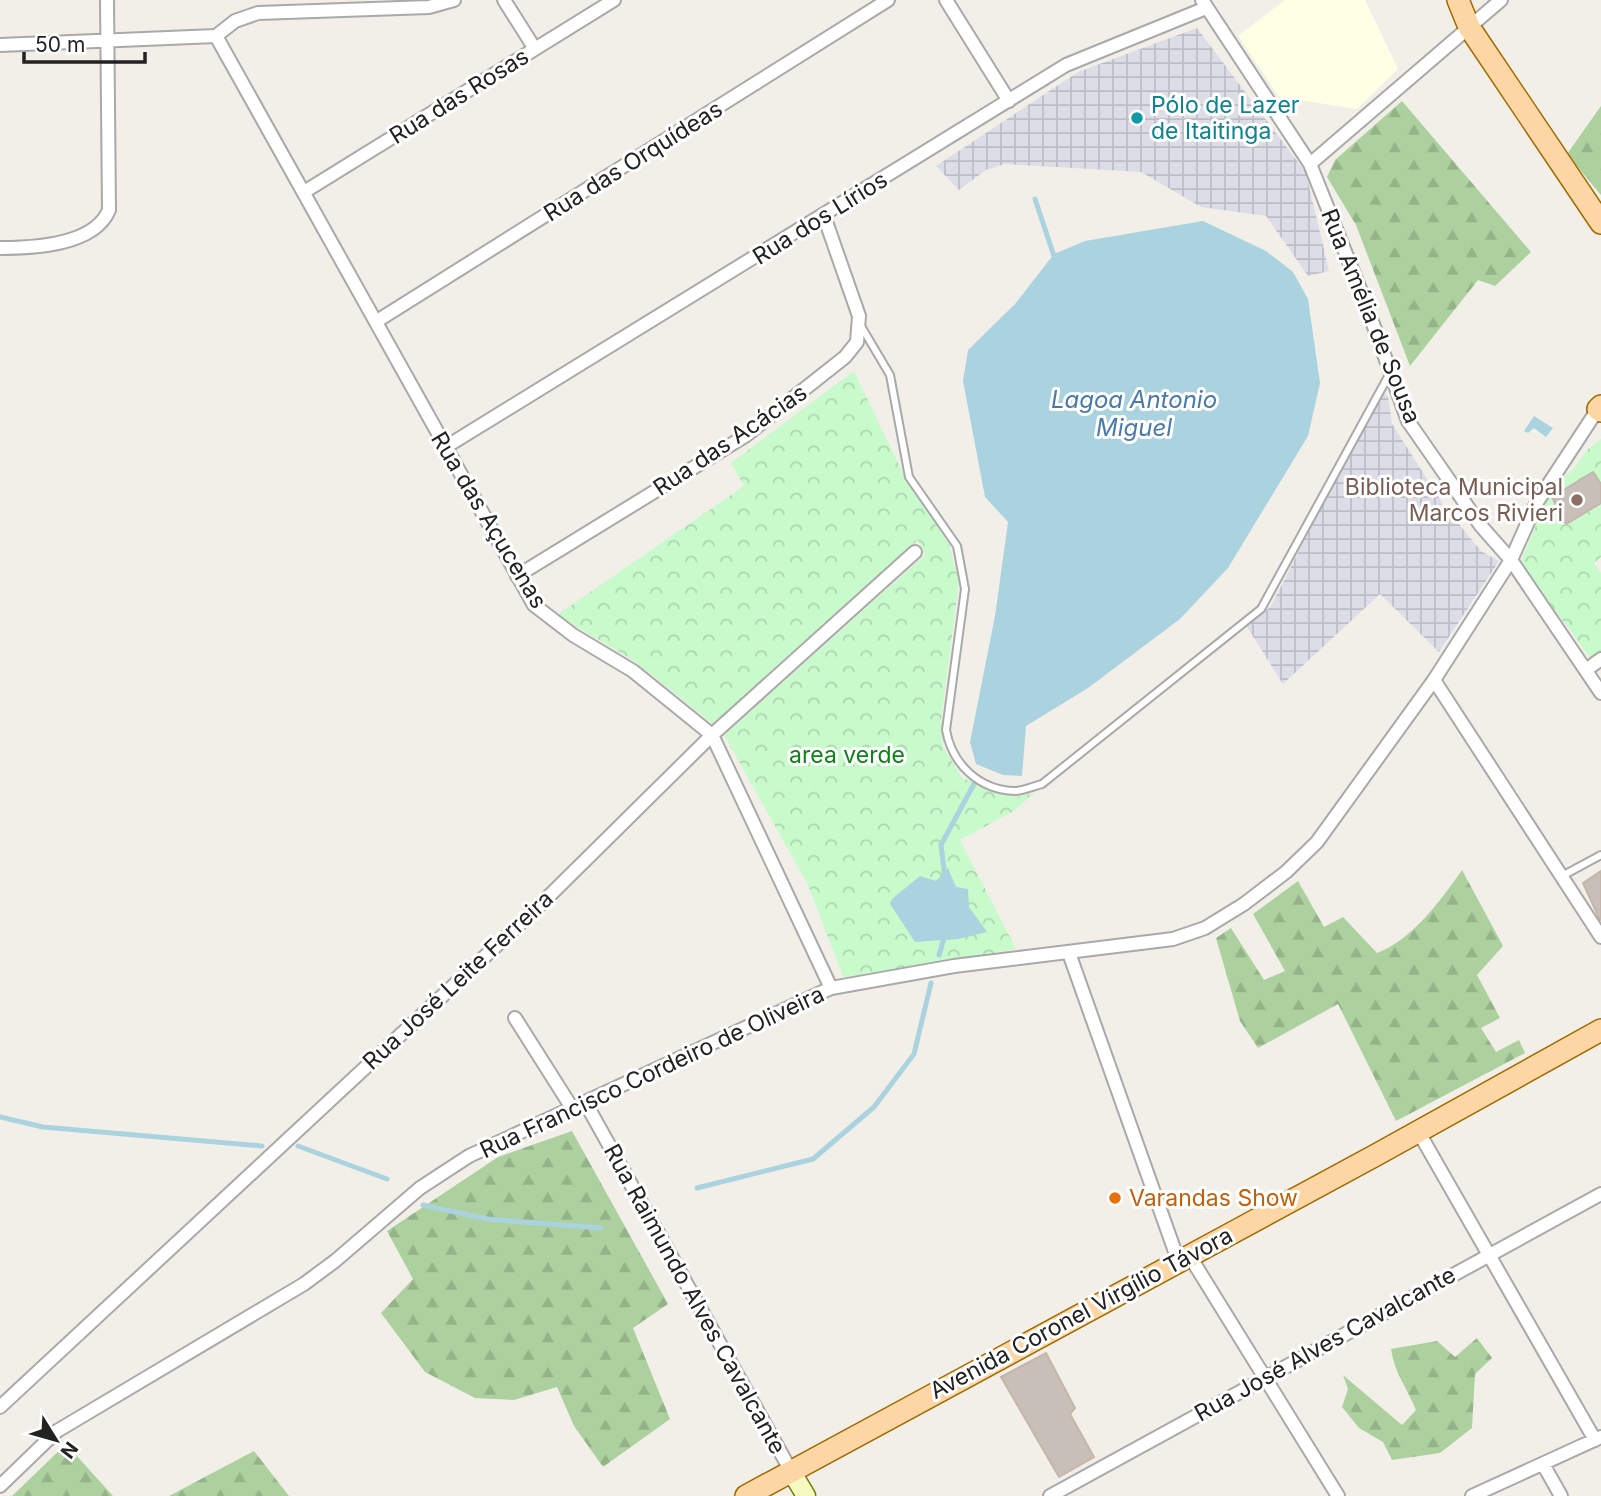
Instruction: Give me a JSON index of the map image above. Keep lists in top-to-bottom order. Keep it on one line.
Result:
{"streets":{"main road":["Avenida Coronel Virgílio Távora"],"street":["Rua das Rosas","Rua das Orquídeas","Rua dos Lírios","Rua Amélia de Sousa","Rua das Acácias","Rua das Açucenas","Rua José Leite Ferreira","Rua Francisco Cordeiro de Oliveira","Rua Raimundo Alves Cavalcante","Rua José Alves Cavalcante"]},"crossings":[["Rua das Rosas","Rua das Açucenas"],["Rua das Orquídeas","Rua das Açucenas"],["Rua dos Lírios","Rua Amélia de Sousa"],["Rua dos Lírios","Rua das Açucenas"],["Rua Amélia de Sousa","Rua Francisco Cordeiro de Oliveira"],["Rua das Acácias","Rua das Açucenas"],["Rua das Açucenas","Rua José Leite Ferreira"],["Rua das Açucenas","Rua Francisco Cordeiro de Oliveira"],["Rua Francisco Cordeiro de Oliveira","Rua Raimundo Alves Cavalcante"],["Rua Raimundo Alves Cavalcante","Avenida Coronel Virgílio Távora"]],"water":["Lagoa Antonio Miguel"],"parks":["area verde"],"places":["Pólo de Lazer de Itaitinga","Biblioteca Municipal Marcos Rivieri","Varandas Show"],"scale_bar":"50 m","north":"bottom right"}
